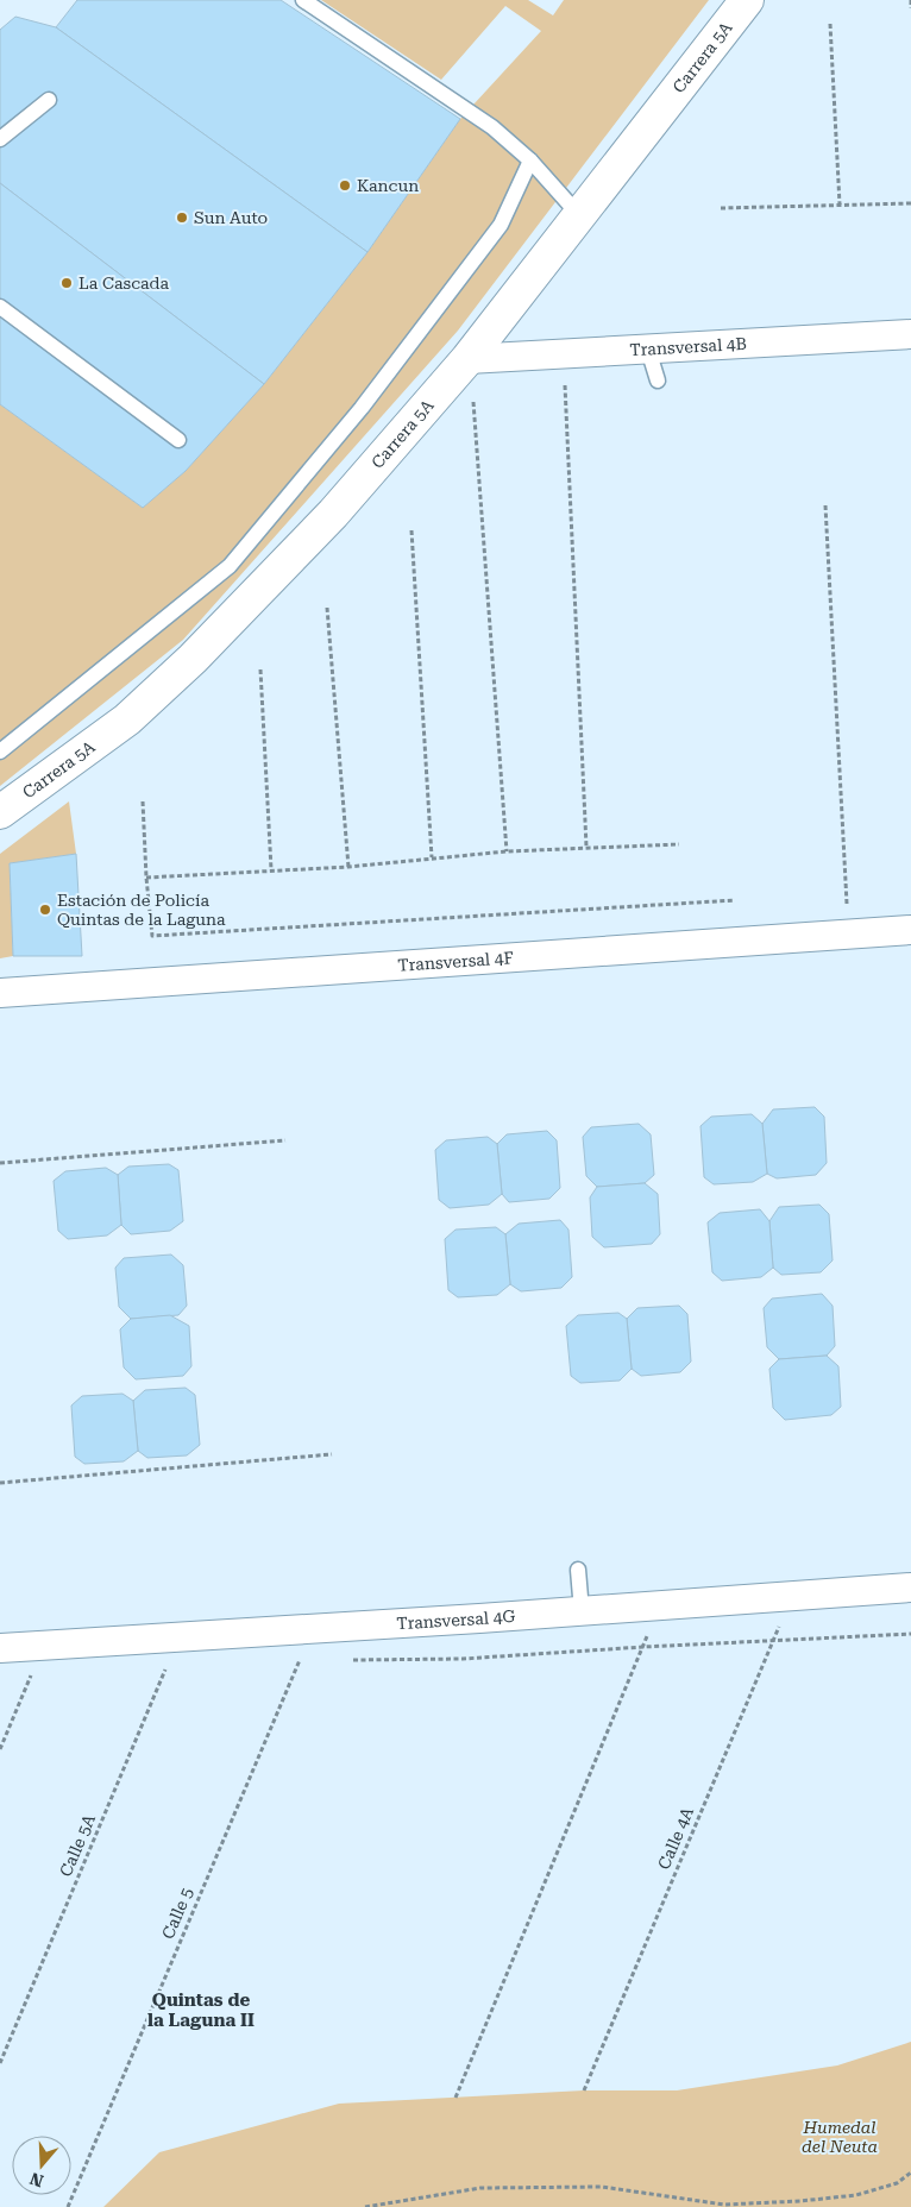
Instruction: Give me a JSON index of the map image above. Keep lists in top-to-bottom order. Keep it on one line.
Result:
{"streets":{"main road":["Carrera 5A"],"street":["Transversal 4B","Transversal 4F","Transversal 4G"],"path":["Calle 4A","Calle 5A","Calle 5"]},"crossings":[["Carrera 5A","Transversal 4B"],["Transversal 4G","Calle 4A"],["Transversal 4G","Calle 5A"],["Transversal 4G","Calle 5"]],"districts":["Quintas de la Laguna II"],"parks":["Humedal del Neuta"],"places":["Kancun","Sun Auto","La Cascada","Estación de Policía Quintas de la Laguna"],"north":"bottom"}
